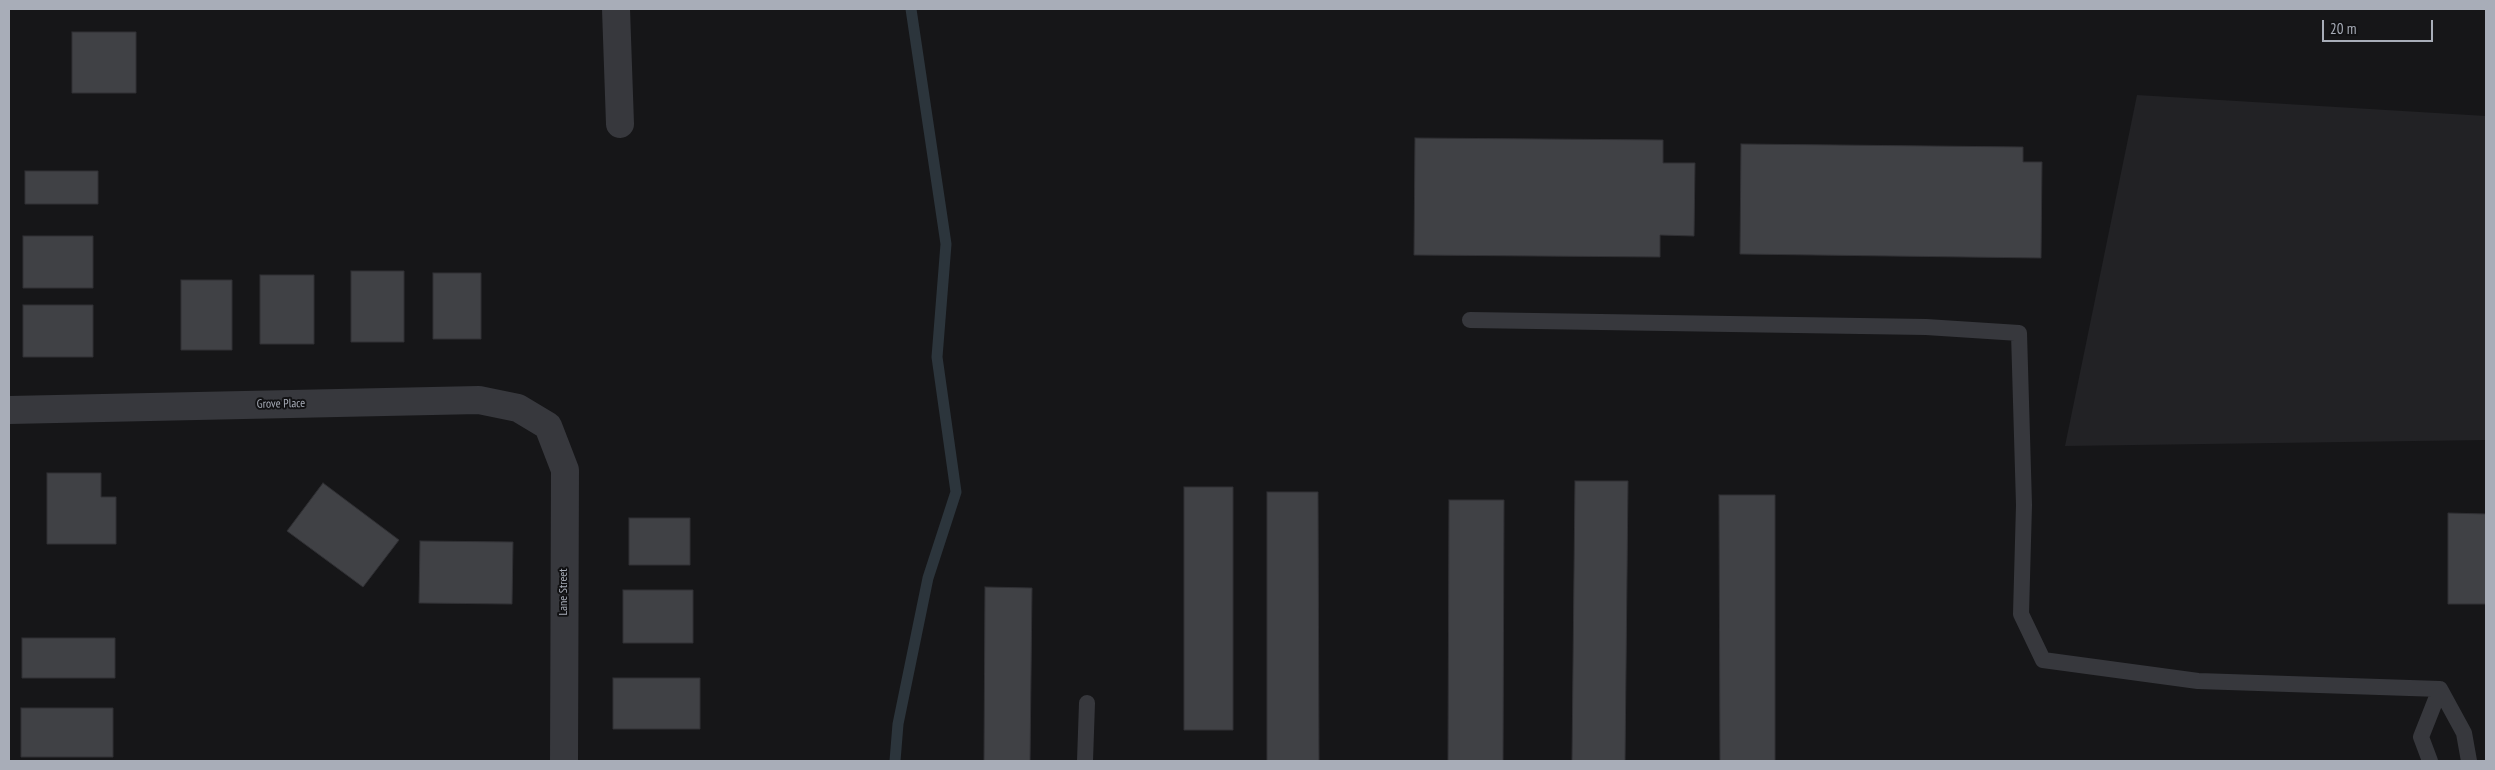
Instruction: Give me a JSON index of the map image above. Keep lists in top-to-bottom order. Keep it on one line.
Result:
{"streets":{"street":["Grove Place","Lane Street"]},"crossings":[["Grove Place","Lane Street"]],"scale_bar":"20 m"}
